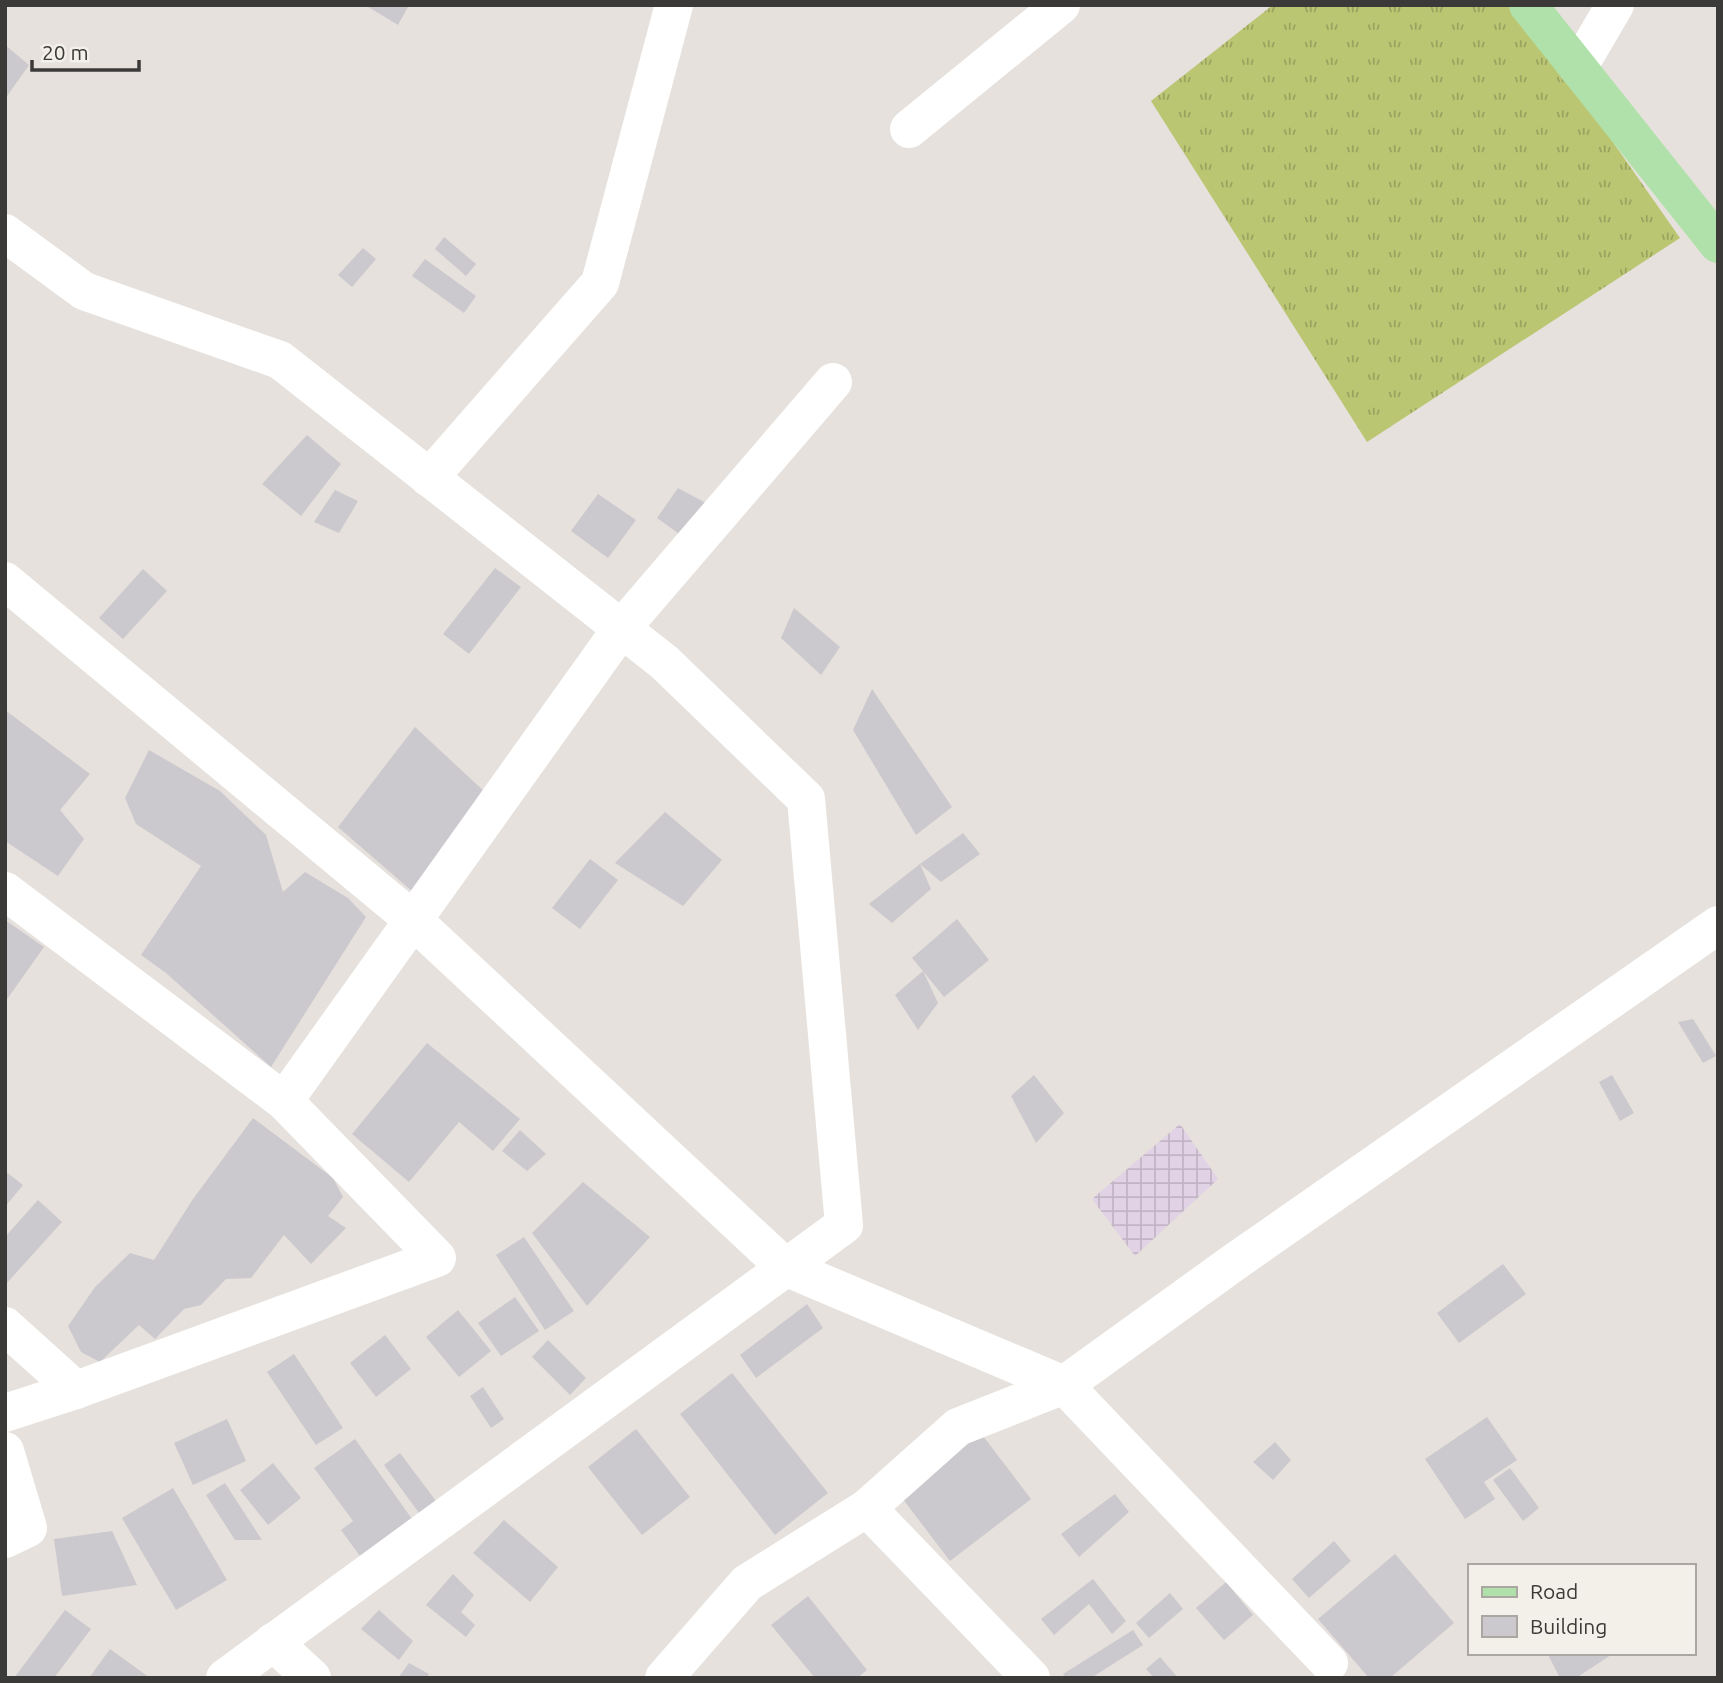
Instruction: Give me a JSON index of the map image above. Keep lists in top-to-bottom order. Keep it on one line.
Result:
{"legend":["Road","Building"],"scale_bar":"20 m"}
